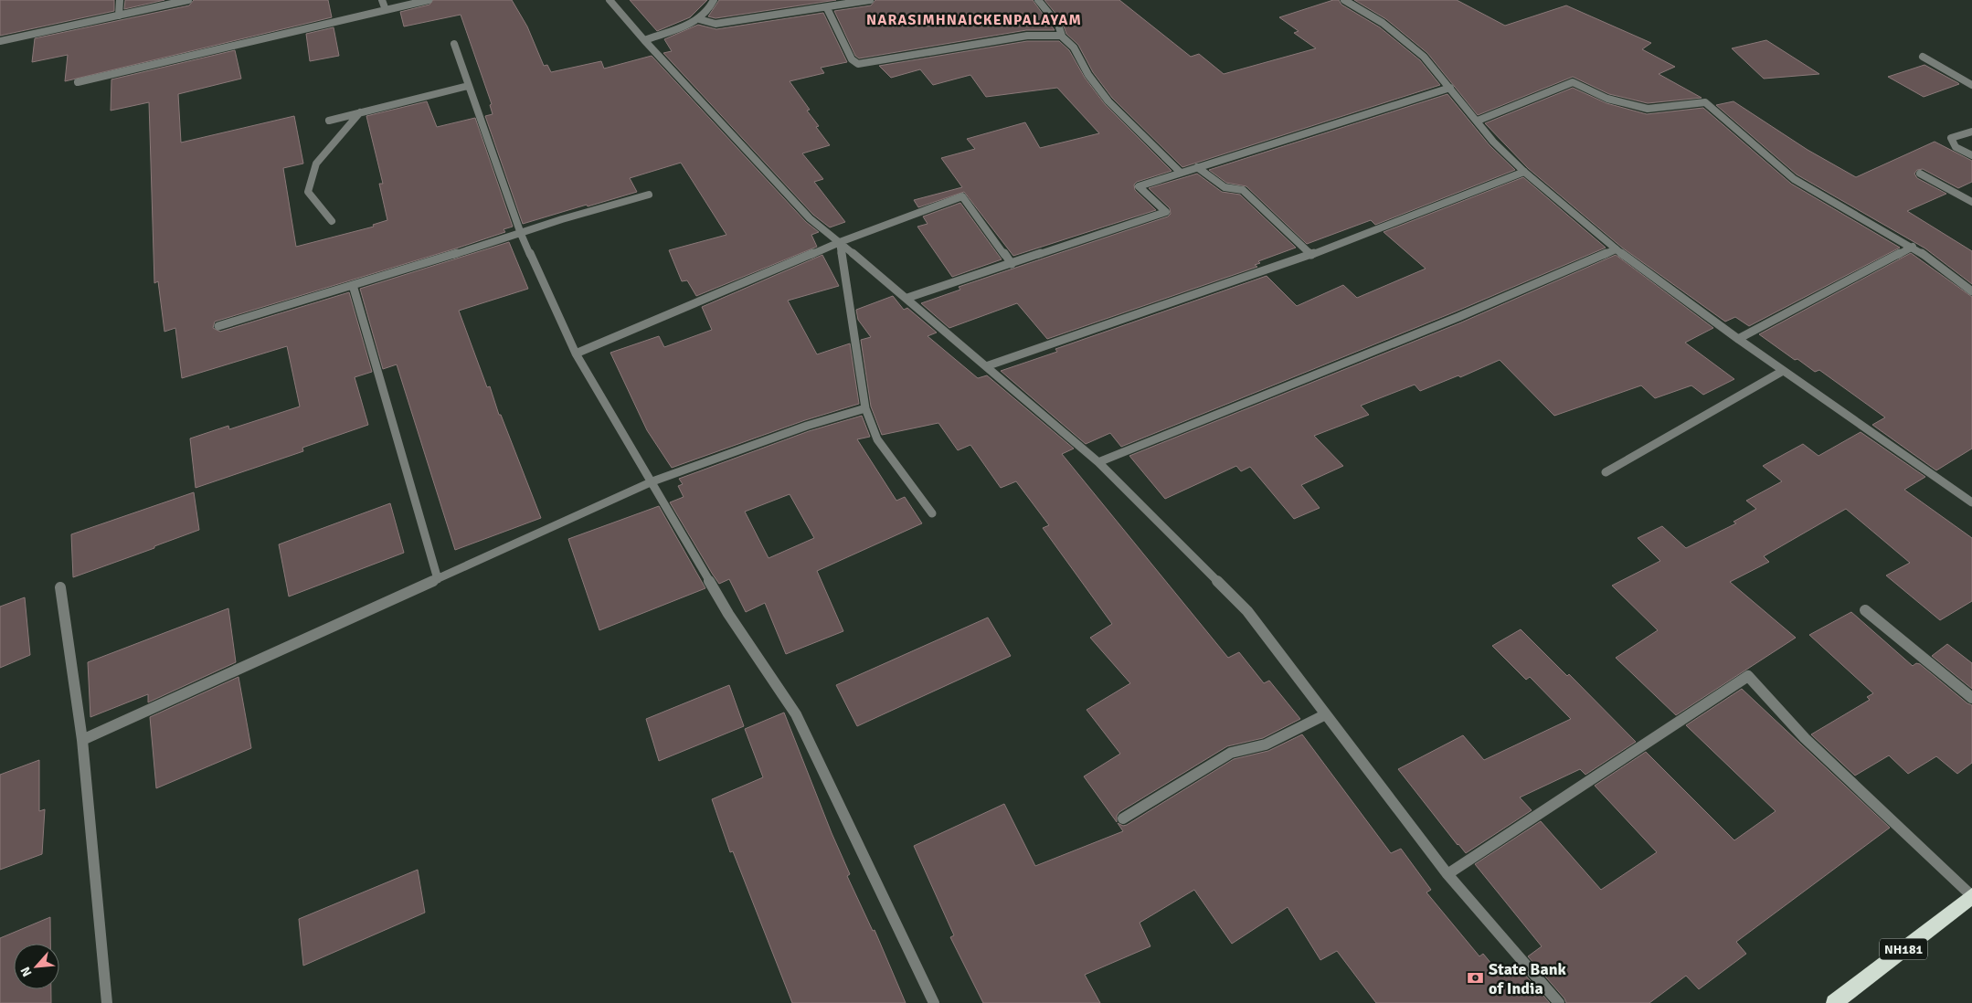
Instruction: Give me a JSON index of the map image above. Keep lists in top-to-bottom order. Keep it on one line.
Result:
{"streets":{"highway":["NH181"]},"districts":["NARASIMHNAICKENPALAYAM"],"places":{"bank":["State Bank of India"]},"north":"bottom left"}
